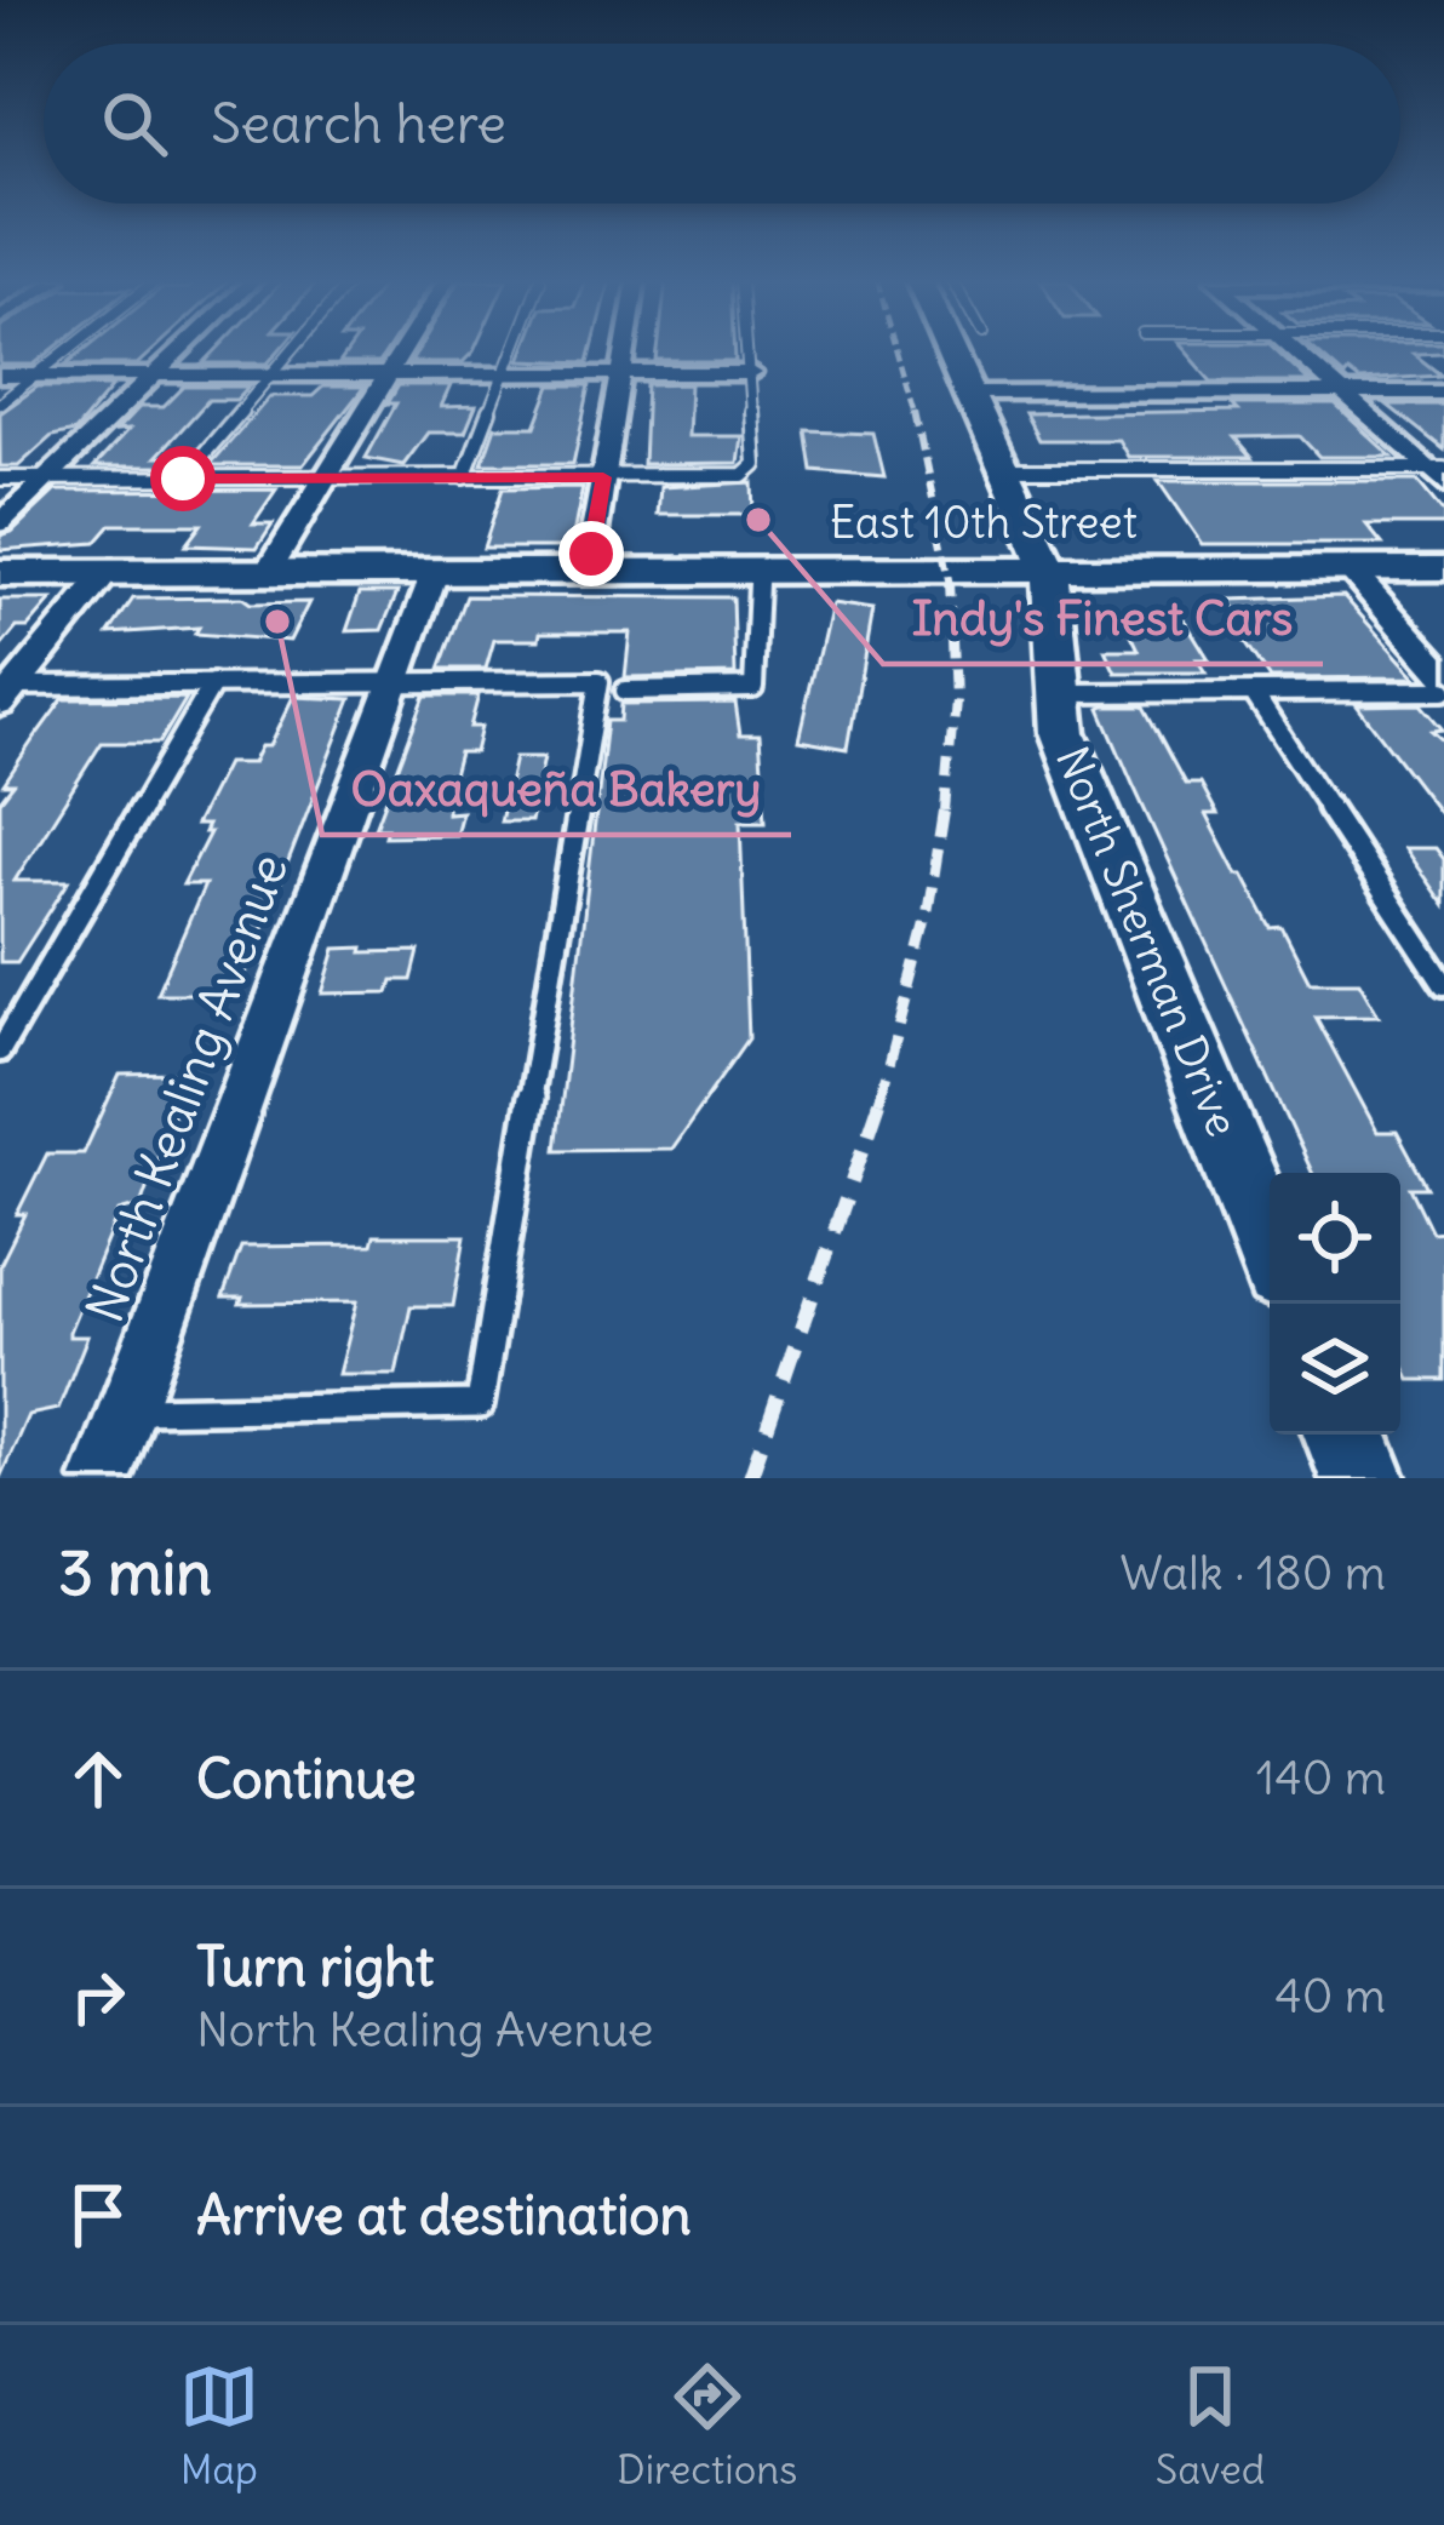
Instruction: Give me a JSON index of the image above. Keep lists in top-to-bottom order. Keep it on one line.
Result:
{"streets":{"main road":["East 10th Street","North Sherman Drive"],"street":["North Kealing Avenue"]},"crossings":[["East 10th Street","North Sherman Drive"],["East 10th Street","North Kealing Avenue"]],"places":["Indy's Finest Cars","Oaxaqueña Bakery"],"page":{"search":"Search here","heading":["3 min","Walk · 180 m"],"list":[["Continue","140 m"],["Turn right","North Kealing Avenue","40 m"],"Arrive at destination"],"nav":["Map","Directions","Saved"]}}
